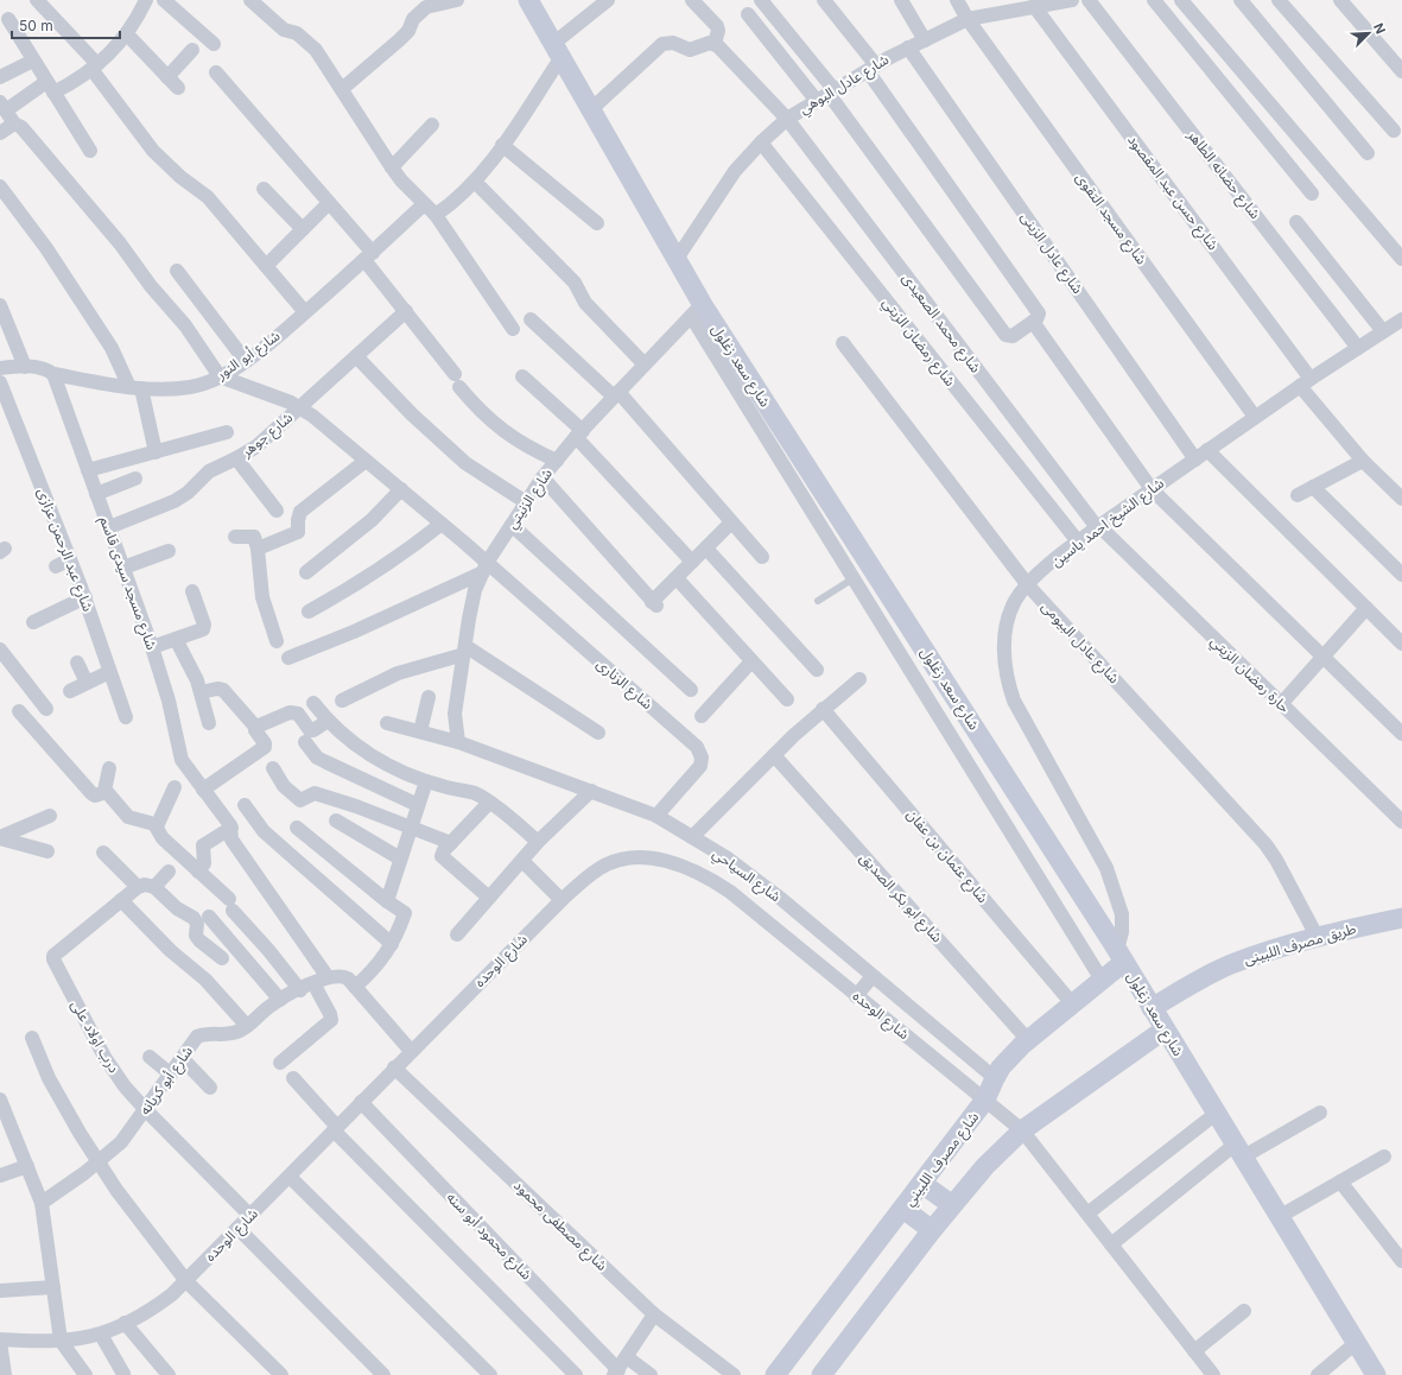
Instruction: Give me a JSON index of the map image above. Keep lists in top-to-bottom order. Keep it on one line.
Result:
{"streets":{"main road":["شارع سعد زغلول","طريق مصرف اللبينى","شارع مصرف اللبيني"],"street":["شارع عادل البوهي","شارع حضانه الطاهر","شارع حسن عبد المقصود","شارع مسجد التقوى","شارع عادل الزينى","شارع محمد الصعيدى","شارع رمضان الزيتي","شارع أبو النور","شارع جوهر","شارع الزنيتي","شارع الشيخ احمد ياسين","شارع عبد الرحمن عزازى","شارع مسجد سيدى قاسم","شارع عادل البيومى","حارة رمضان الزيتي","شارع الزنارى","شارع عثمان بن عفان","شارع السياحي","شارع ابو بكر الصديق","شارع الوحده","درب اولاد على","شارع أبو كريانه","شارع مصطفى محمود","شارع محمود أبو سنه"]},"crossings":[["شارع عادل البوهي","شارع حسن عبد المقصود"],["شارع عادل البوهي","شارع مسجد التقوى"],["شارع عادل البوهي","شارع عادل الزينى"],["شارع عادل البوهي","شارع محمد الصعيدى"],["شارع عادل البوهي","شارع رمضان الزيتي"],["شارع عادل البوهي","شارع سعد زغلول"],["شارع حضانه الطاهر","شارع الشيخ احمد ياسين"],["شارع حسن عبد المقصود","شارع الشيخ احمد ياسين"],["شارع مسجد التقوى","شارع الشيخ احمد ياسين"],["شارع عادل الزينى","شارع الشيخ احمد ياسين"],["شارع محمد الصعيدى","شارع الشيخ احمد ياسين"],["شارع محمد الصعيدى","حارة رمضان الزيتي"],["شارع رمضان الزيتي","شارع الشيخ احمد ياسين"],["شارع أبو النور","شارع مسجد سيدى قاسم"],["شارع سعد زغلول","شارع الزنيتي"],["شارع سعد زغلول","شارع الشيخ احمد ياسين"],["شارع سعد زغلول","طريق مصرف اللبينى"],["شارع سعد زغلول","شارع مصرف اللبيني"],["شارع جوهر","شارع مسجد سيدى قاسم"],["شارع الزنيتي","شارع الزنارى"],["شارع الزنيتي","شارع السياحي"],["شارع الشيخ احمد ياسين","شارع عادل البيومى"],["شارع الشيخ احمد ياسين","حارة رمضان الزيتي"],["شارع الشيخ احمد ياسين","شارع مصرف اللبيني"],["شارع مسجد سيدى قاسم","شارع أبو كريانه"],["شارع عادل البيومى","طريق مصرف اللبينى"],["شارع الزنارى","شارع السياحي"],["شارع عثمان بن عفان","شارع مصرف اللبيني"],["شارع السياحي","شارع مصرف اللبيني"],["شارع ابو بكر الصديق","شارع مصرف اللبيني"],["شارع الوحده","درب اولاد على"],["شارع الوحده","شارع مصرف اللبيني"],["شارع الوحده","شارع مصطفى محمود"],["شارع الوحده","شارع محمود أبو سنه"],["درب اولاد على","شارع أبو كريانه"]],"scale_bar":"50 m","north":"top right"}
